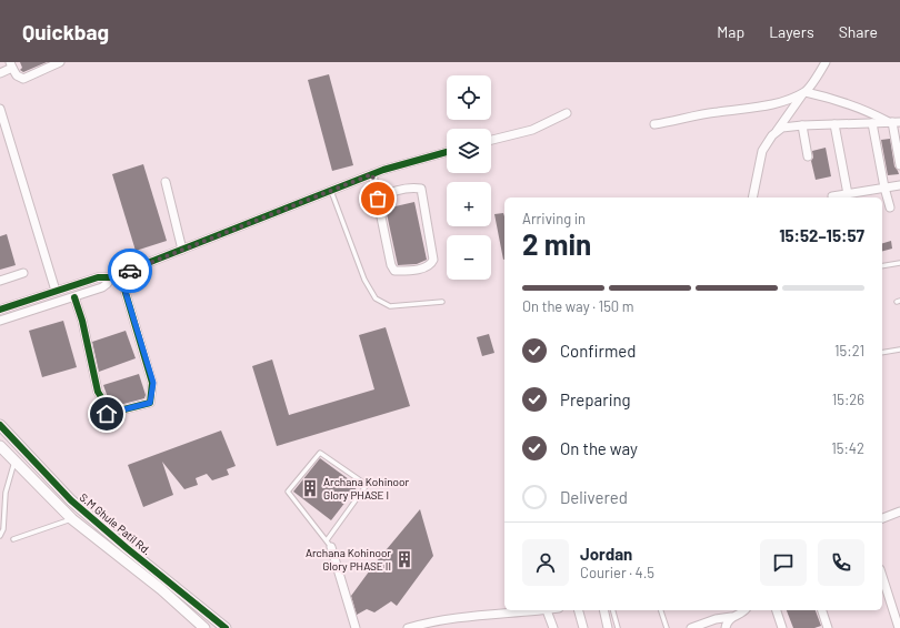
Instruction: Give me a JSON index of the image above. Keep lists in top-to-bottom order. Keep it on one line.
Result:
{"streets":{"street":["S.M Ghule Patil Rd."]},"places":{"building":["Archana Kohinoor Glory PHASE I","Archana Kohinoor Glory PHASE II"]},"page":{"header":"Quickbag","nav":["Map","Layers","Share"],"map_buttons":["+","−"],"heading":["2 min","Arriving in","15:52–15:57"],"panel":["Jordan","Courier · 4.5"],"bar":"On the way · 150 m","list":[["Confirmed","15:21"],["Preparing","15:26"],["On the way","15:42"],"Delivered"]}}
